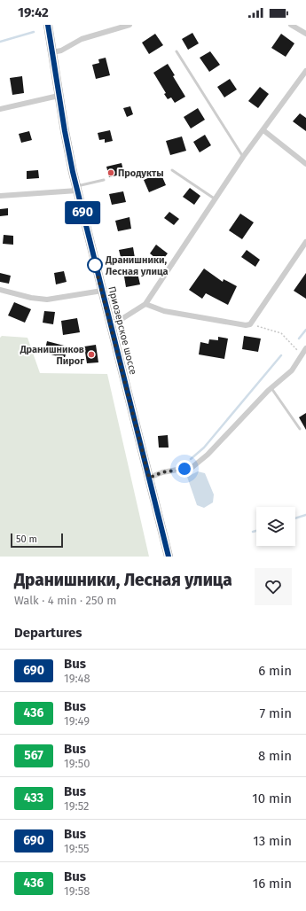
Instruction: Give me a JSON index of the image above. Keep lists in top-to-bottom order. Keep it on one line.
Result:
{"streets":{"main road":["Приозерское шоссе"]},"places":["Продукты","Дранишники, Лесная улица","Дранишников Пирог"],"lines":["bus line 690"],"scale_bar":"50 m","page":{"status":"19:42","on_map":"690","scale":"50 m","heading":[["Дранишники, Лесная улица","Walk · 4 min · 250 m"],"Departures"],"list":[{"mark":"690","name":"Bus","note":"19:48","value":"6 min"},{"mark":"436","name":"Bus","note":"19:49","value":"7 min"},{"mark":"567","name":"Bus","note":"19:50","value":"8 min"},{"mark":"433","name":"Bus","note":"19:52","value":"10 min"},{"mark":"690","name":"Bus","note":"19:55","value":"13 min"},{"mark":"436","name":"Bus","note":"19:58","value":"16 min"}]}}
